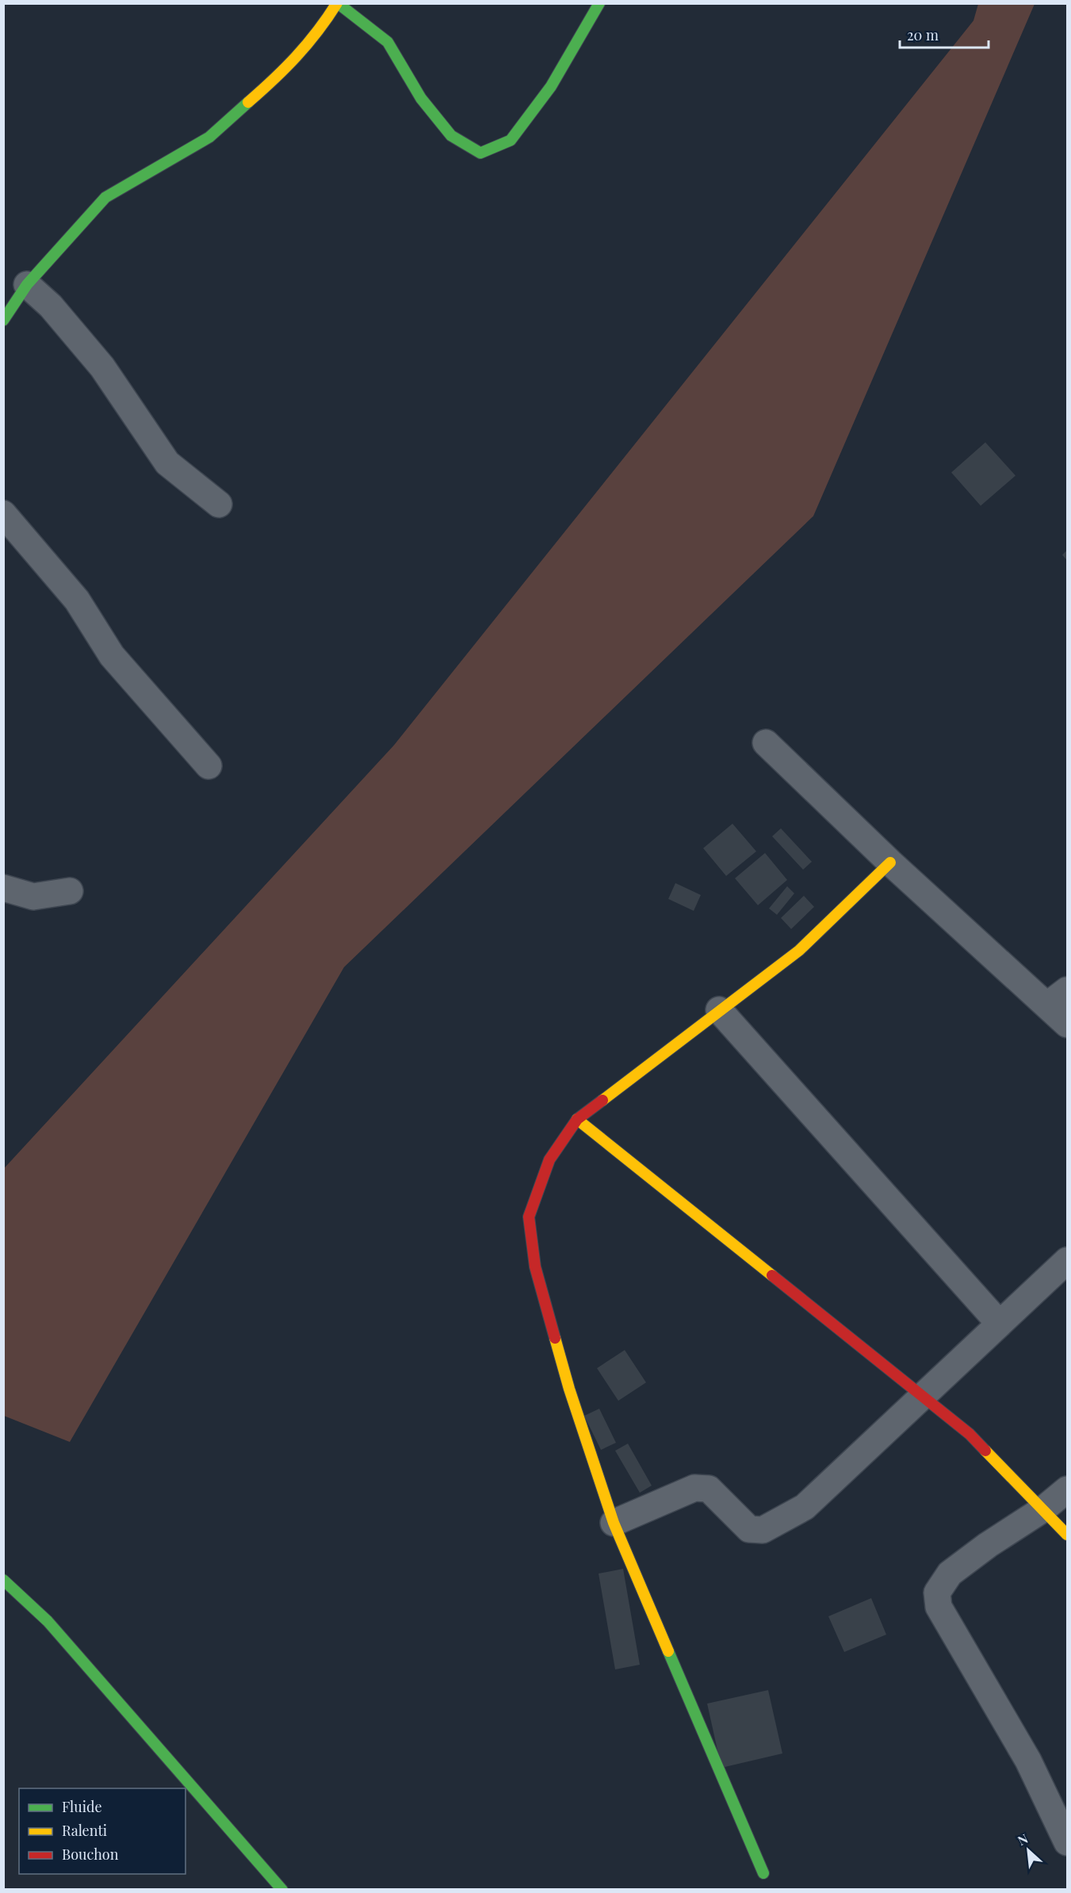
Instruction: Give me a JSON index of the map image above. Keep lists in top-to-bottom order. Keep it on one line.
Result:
{"legend":["Fluide","Ralenti","Bouchon"],"scale_bar":"20 m","north":"top left"}
